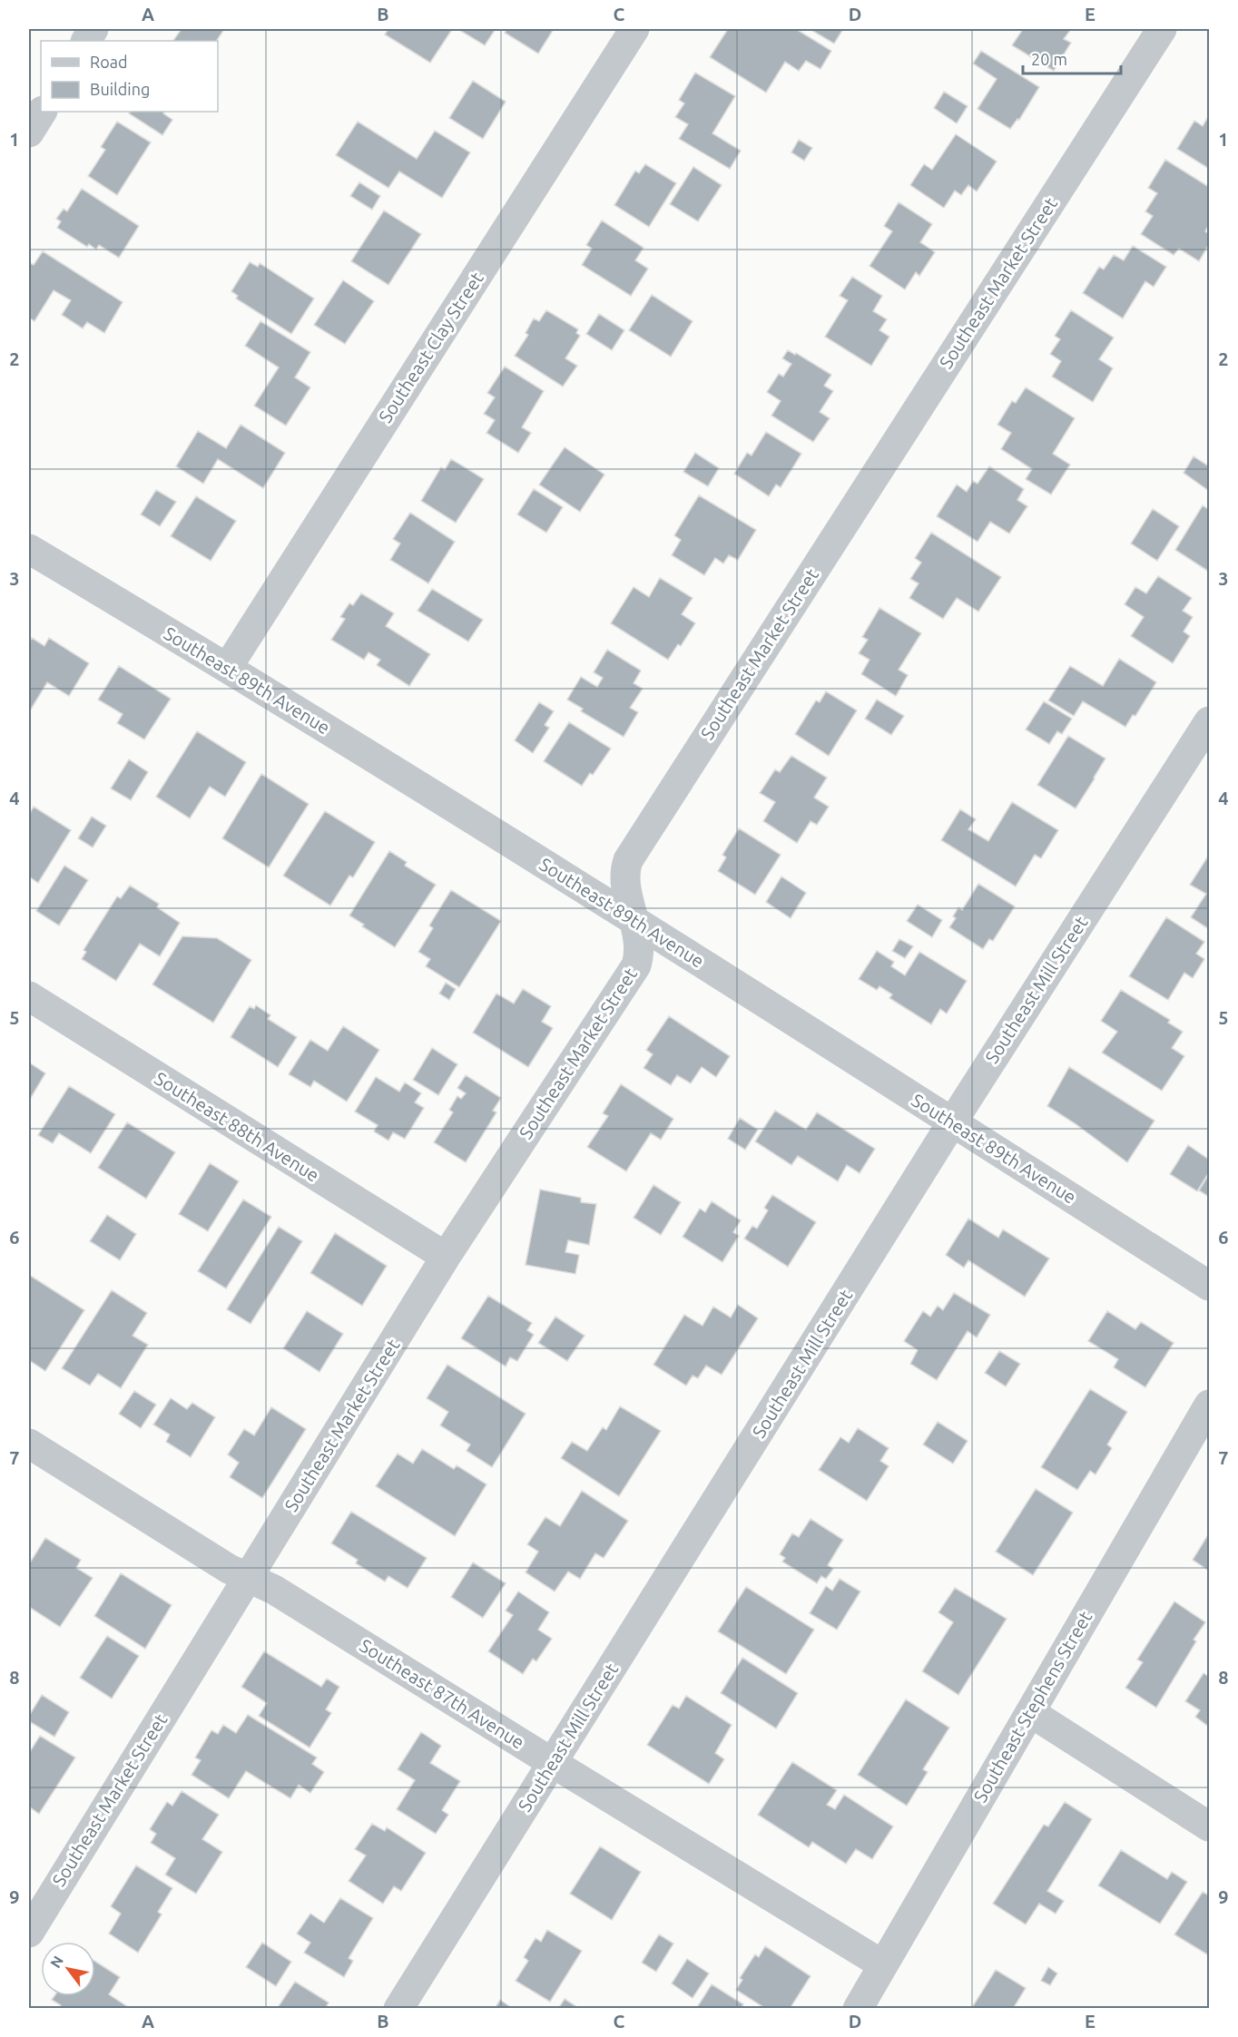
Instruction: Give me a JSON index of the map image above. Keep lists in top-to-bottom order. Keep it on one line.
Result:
{"streets":{"street":["Southeast Market Street","Southeast Clay Street","Southeast 89th Avenue","Southeast Mill Street","Southeast 88th Avenue","Southeast 87th Avenue","Southeast Stephens Street"]},"crossings":[["Southeast Market Street","Southeast 89th Avenue"],["Southeast Market Street","Southeast 88th Avenue"],["Southeast Market Street","Southeast 87th Avenue"],["Southeast Clay Street","Southeast 89th Avenue"],["Southeast 89th Avenue","Southeast Mill Street"],["Southeast Mill Street","Southeast 87th Avenue"],["Southeast 87th Avenue","Southeast Stephens Street"]],"legend":["Road","Building"],"scale_bar":"20 m","north":"top left","grid":{"columns":["A","B","C","D","E"],"rows":["1","2","3","4","5","6","7","8","9"]}}
